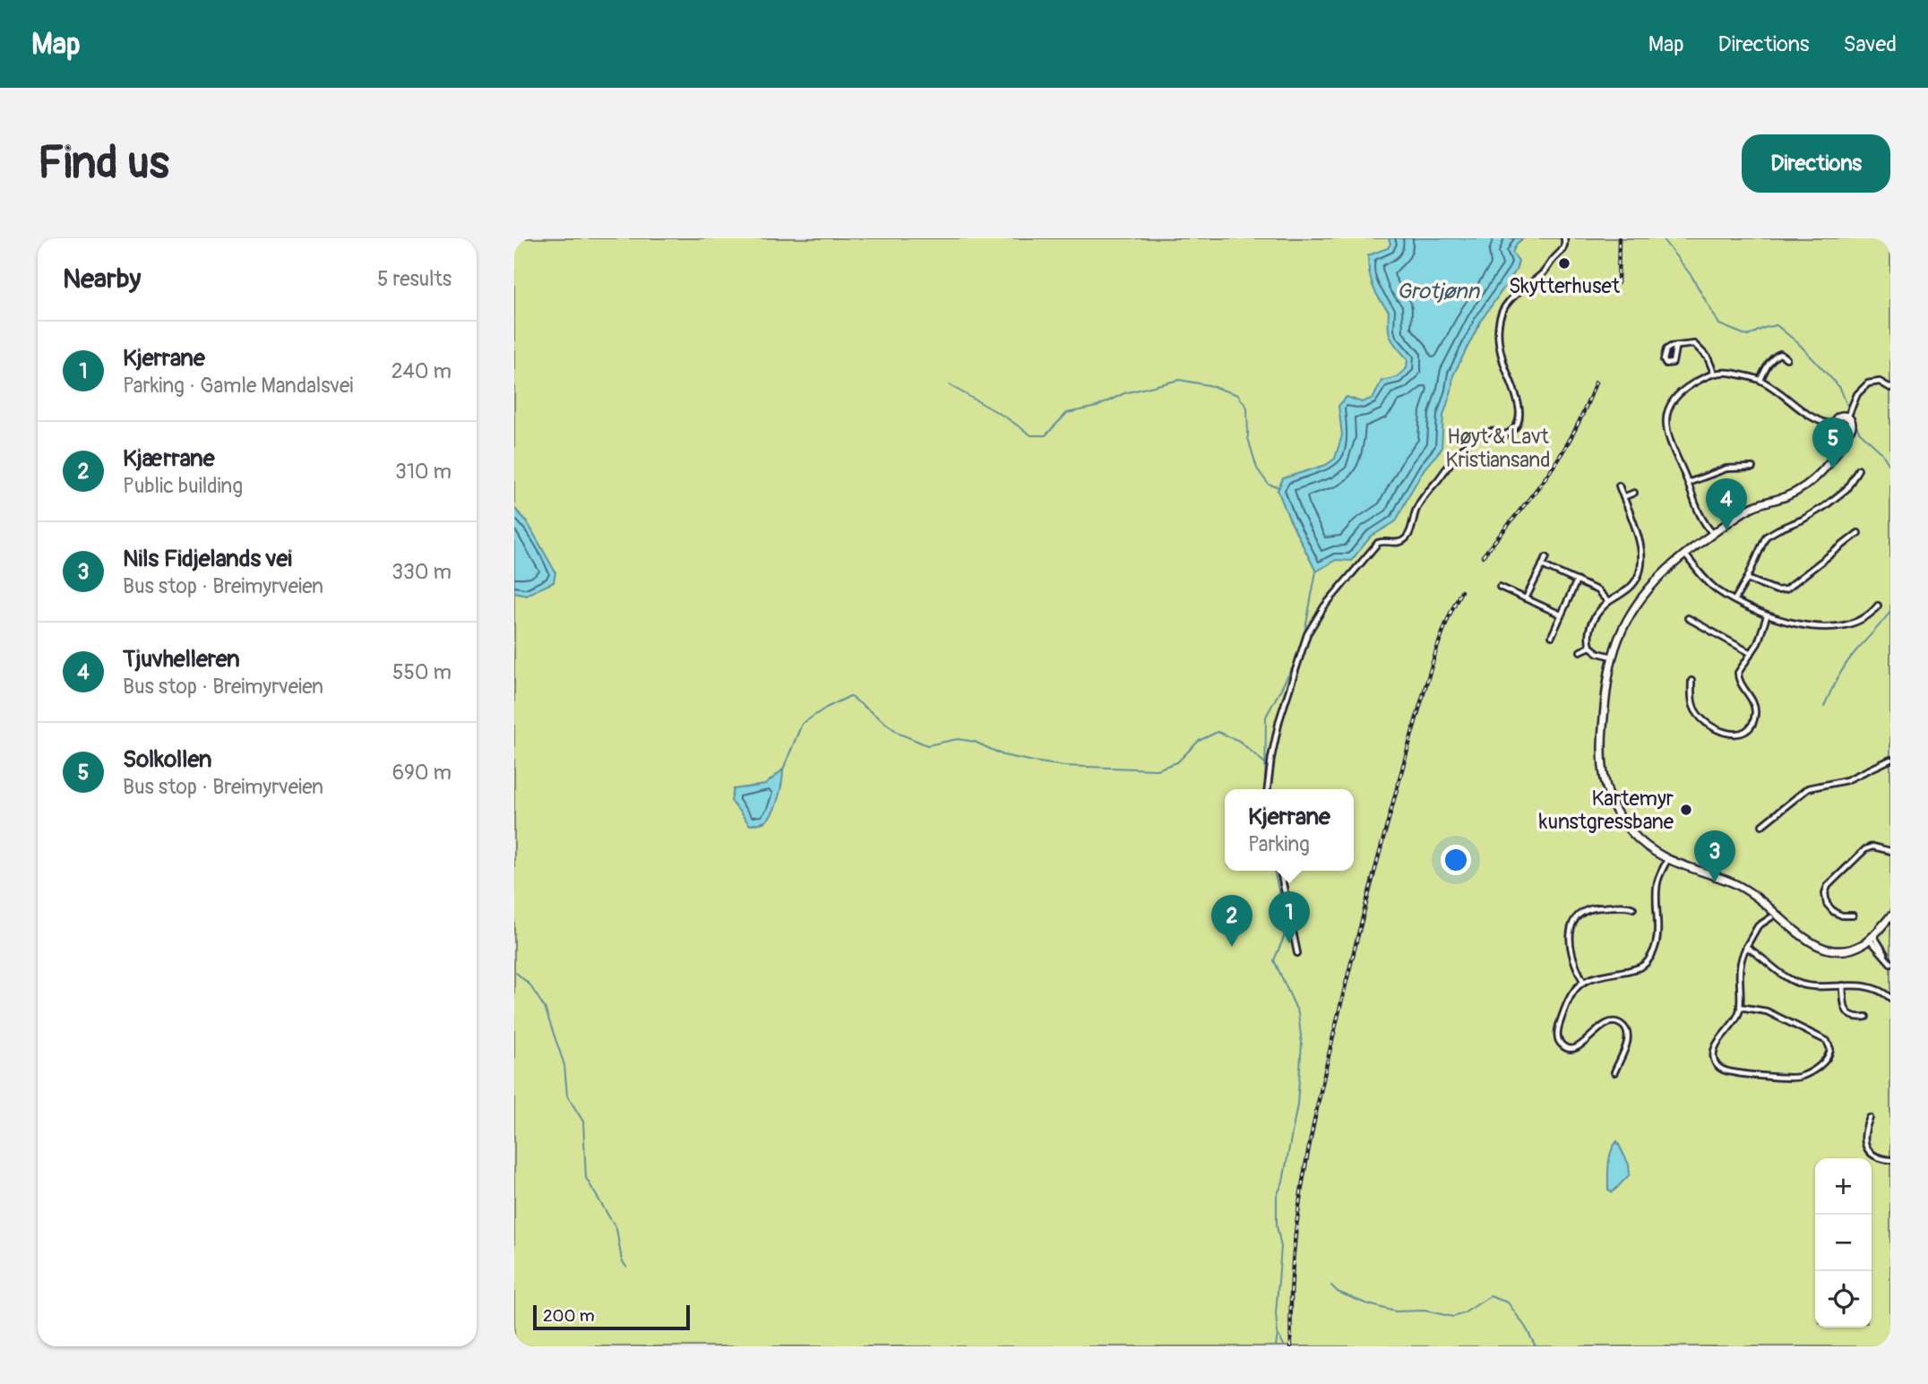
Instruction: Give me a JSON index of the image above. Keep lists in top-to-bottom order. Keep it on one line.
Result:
{"water":["Grotjønn"],"parks":["Høyt & Lavt Kristiansand"],"places":["Skytterhuset","Kartemyr kunstgressbane"],"scale_bar":"200 m","page":{"header":"Map","nav":["Map","Directions","Saved"],"buttons":"Directions","title":"Find us","heading":["Nearby","5 results"],"list":[{"mark":"1","name":"Kjerrane","note":"Parking · Gamle Mandalsvei","value":"240 m"},{"mark":"2","name":"Kjærrane","note":"Public building","value":"310 m"},{"mark":"3","name":"Nils Fidjelands vei","note":"Bus stop · Breimyrveien","value":"330 m"},{"mark":"4","name":"Tjuvhelleren","note":"Bus stop · Breimyrveien","value":"550 m"},{"mark":"5","name":"Solkollen","note":"Bus stop · Breimyrveien","value":"690 m"}],"pins":["5","4","3","1","2"],"popup":["Kjerrane","Parking"],"map_buttons":["+","−"],"scale":"200 m"}}
